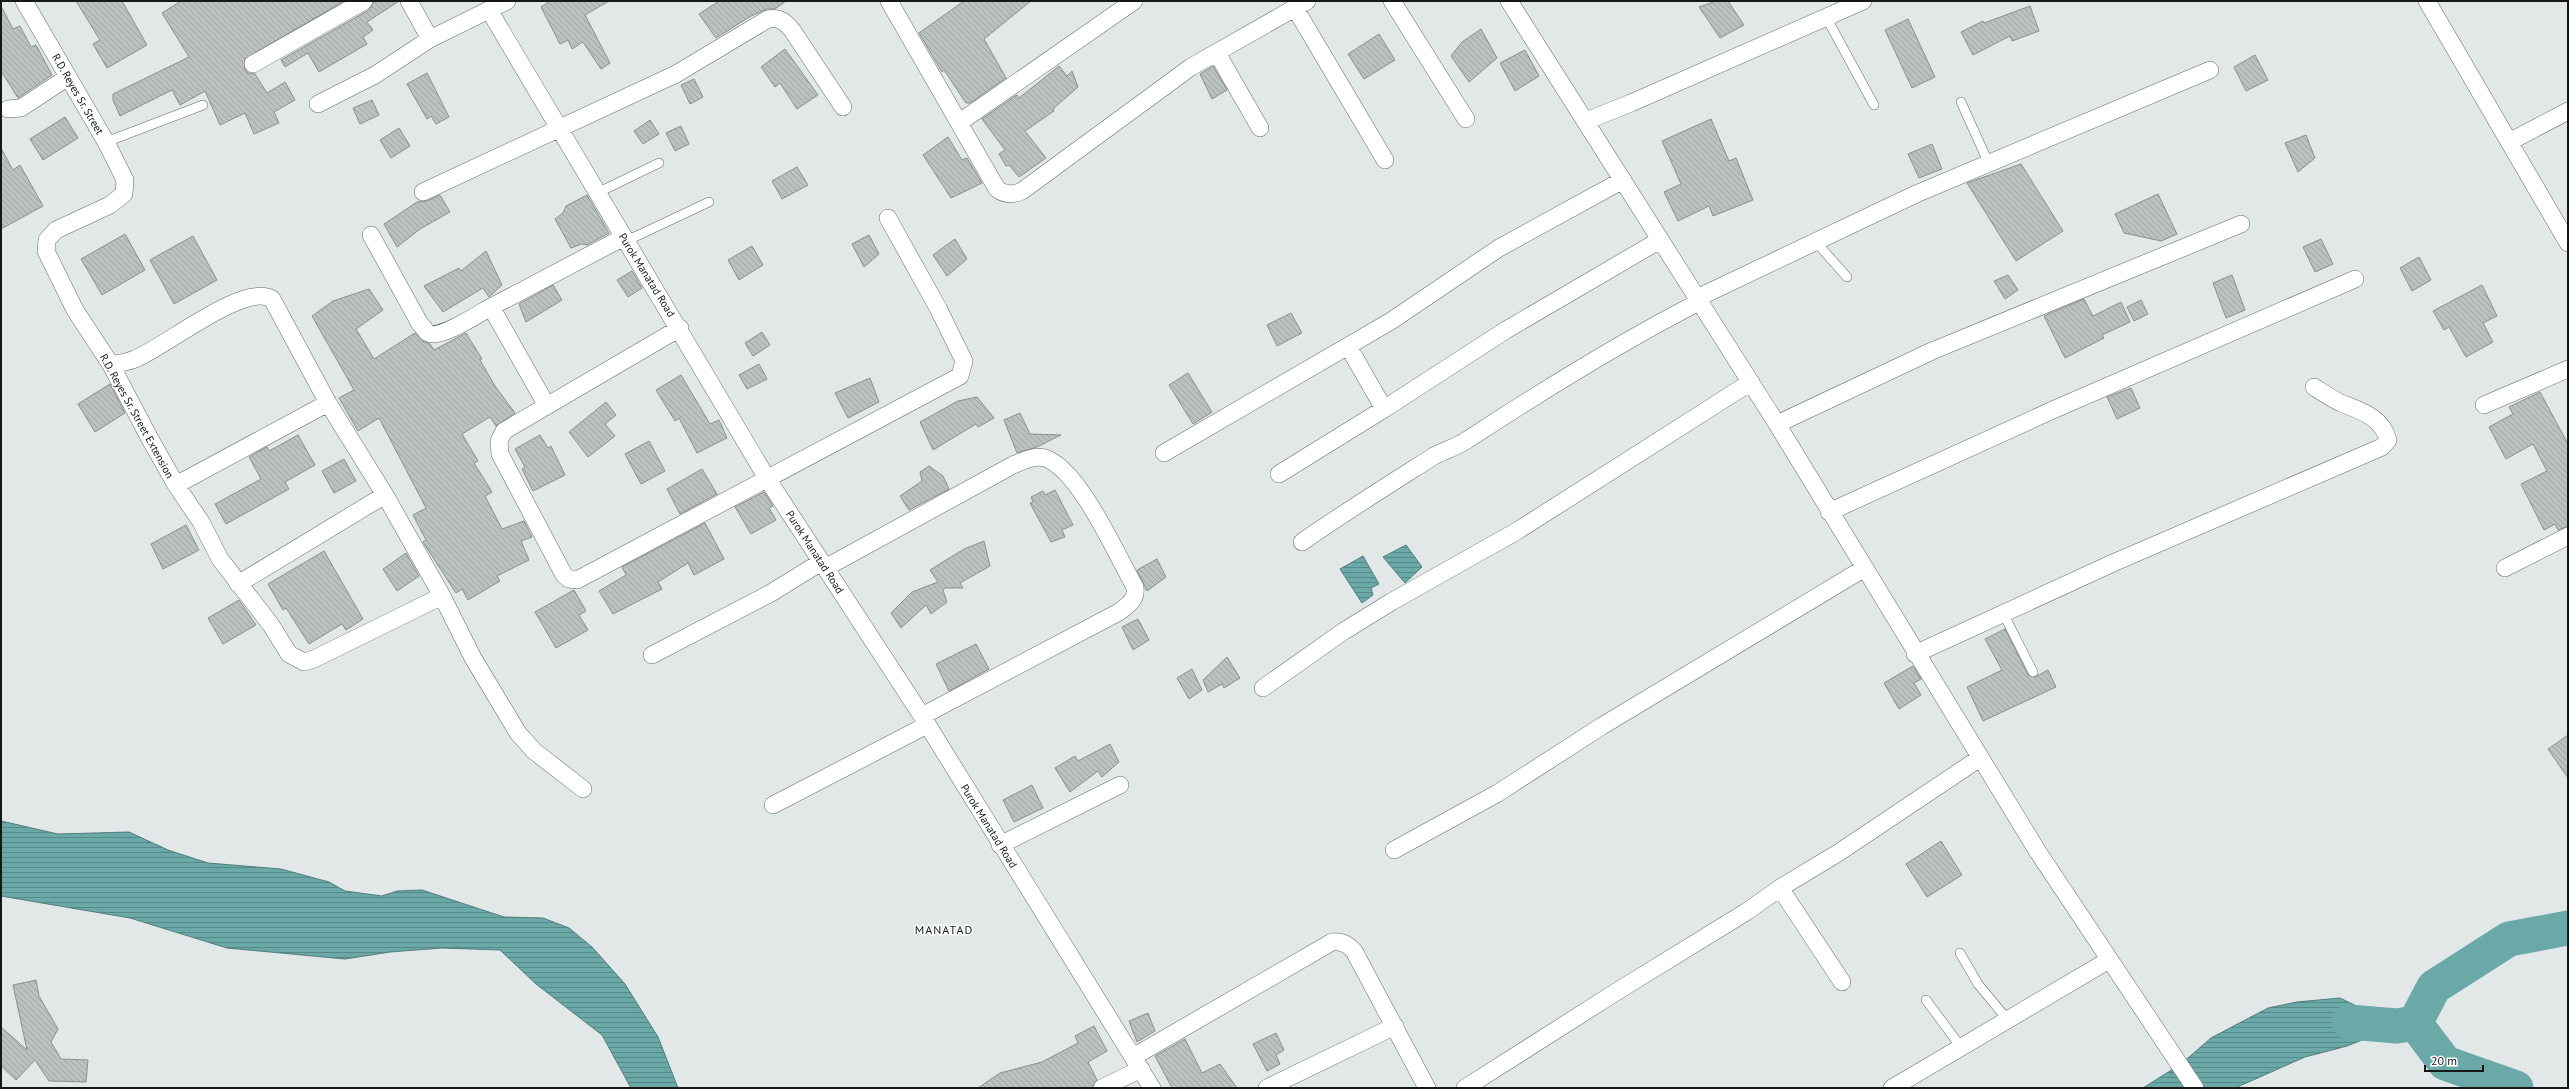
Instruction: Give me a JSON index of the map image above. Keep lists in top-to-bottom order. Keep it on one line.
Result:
{"streets":{"street":["R.D. Reyes Sr. Street","Purok Manatad Road","R.D. Reyes Sr. Street Extension"]},"crossings":[["R.D. Reyes Sr. Street","R.D. Reyes Sr. Street Extension"]],"districts":["MANATAD"],"scale_bar":"20 m"}
